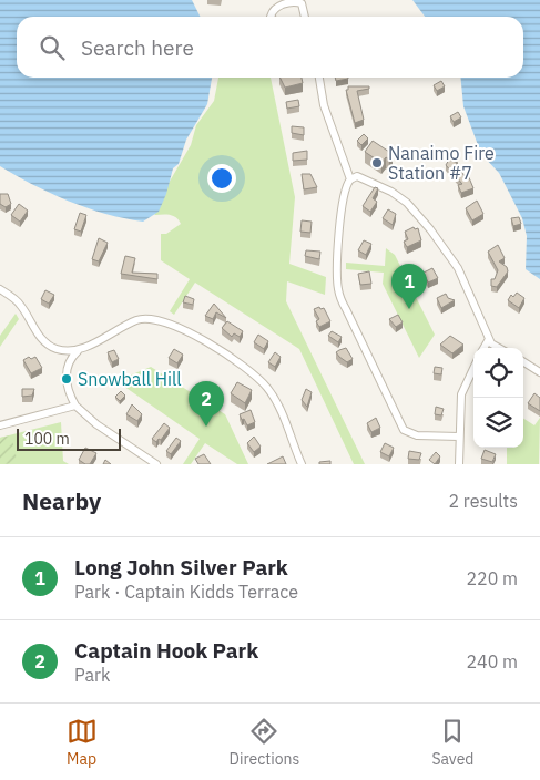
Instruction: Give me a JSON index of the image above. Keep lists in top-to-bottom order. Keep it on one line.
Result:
{"places":["Nanaimo Fire Station #7","Snowball Hill"],"scale_bar":"100 m","page":{"search":"Search here","pins":["1","2"],"scale":"100 m","heading":["Nearby","2 results"],"list":[{"mark":"1","name":"Long John Silver Park","note":"Park · Captain Kidds Terrace","value":"220 m"},{"mark":"2","name":"Captain Hook Park","note":"Park","value":"240 m"}],"nav":["Map","Directions","Saved"]}}
